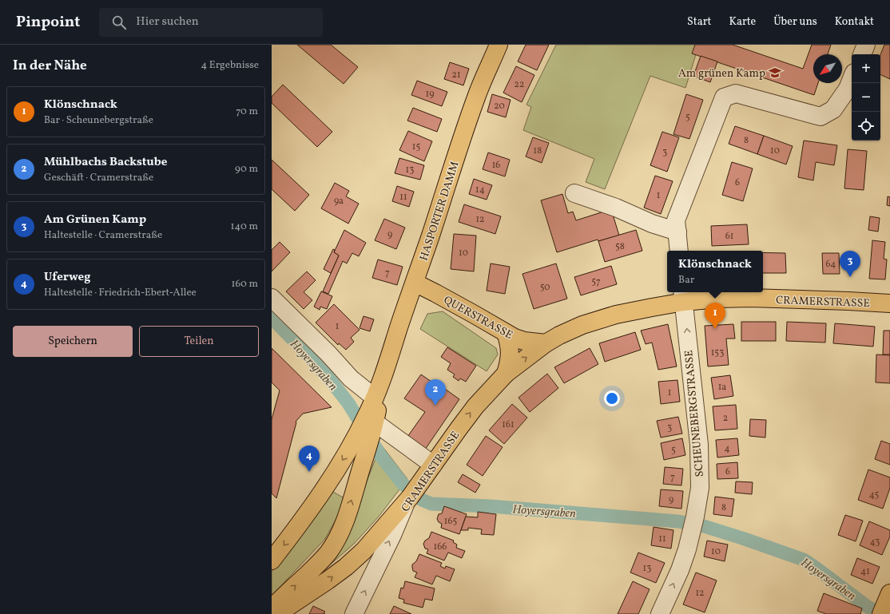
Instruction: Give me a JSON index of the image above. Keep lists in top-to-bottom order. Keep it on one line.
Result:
{"streets":{"main road":["HASPORTER DAMM","CRAMERSTRASSE","QUERSTRASSE"],"street":["SCHEUNEBERGSTRASSE"]},"crossings":[["HASPORTER DAMM","QUERSTRASSE"],["CRAMERSTRASSE","QUERSTRASSE"],["CRAMERSTRASSE","SCHEUNEBERGSTRASSE"]],"one_way":["SCHEUNEBERGSTRASSE"],"water":["Hoyersgraben"],"places":{"school or university":["Am grünen Kamp"]},"house_numbers":["21","22","19","20","5","8","15","18","10","3","16","13","6","14","1","11","9a","12","9","61","58","10","64","7","57","50","1","153","1a","1","2","161","3","4","5","6","7","45","9","8","165","11","43","166","10","13","41","12"],"north":"bottom left","page":{"header":"Pinpoint","search":"Hier suchen","nav":["Start","Karte","Über uns","Kontakt"],"heading":["In der Nähe","4 Ergebnisse"],"map_buttons":["+","−"],"list":[{"mark":"1","name":"Klönschnack","note":"Bar · Scheunebergstraße","value":"70 m"},{"mark":"2","name":"Mühlbachs Backstube","note":"Geschäft · Cramerstraße","value":"90 m"},{"mark":"3","name":"Am Grünen Kamp","note":"Haltestelle · Cramerstraße","value":"140 m"},{"mark":"4","name":"Uferweg","note":"Haltestelle · Friedrich-Ebert-Allee","value":"160 m"}],"popup":["Klönschnack","Bar"],"pins":["3","1","2","4"],"buttons":["Speichern","Teilen"]}}
